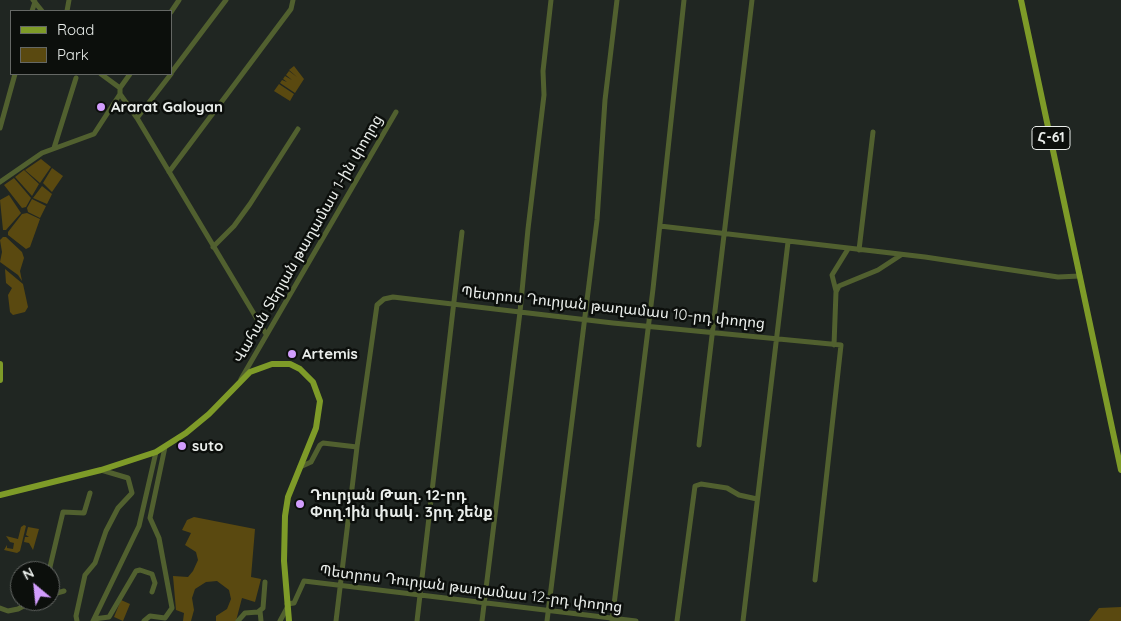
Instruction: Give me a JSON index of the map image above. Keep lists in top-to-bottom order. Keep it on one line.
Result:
{"streets":{"main road":["Հ-61"],"street":["Վահան Տերյան թաղամաս 1-ին փողոց","Պետրոս Դուրյան թաղամաս 10-րդ փողոց","Պետրոս Դուրյան թաղամաս 12-րդ փողոց"]},"places":["Ararat Galoyan","Artemis","suto","Դուրյան Թաղ. 12-րդ Փող.1ին փակ․ 3րդ շենք"],"legend":["Road","Park"],"north":"top left"}
